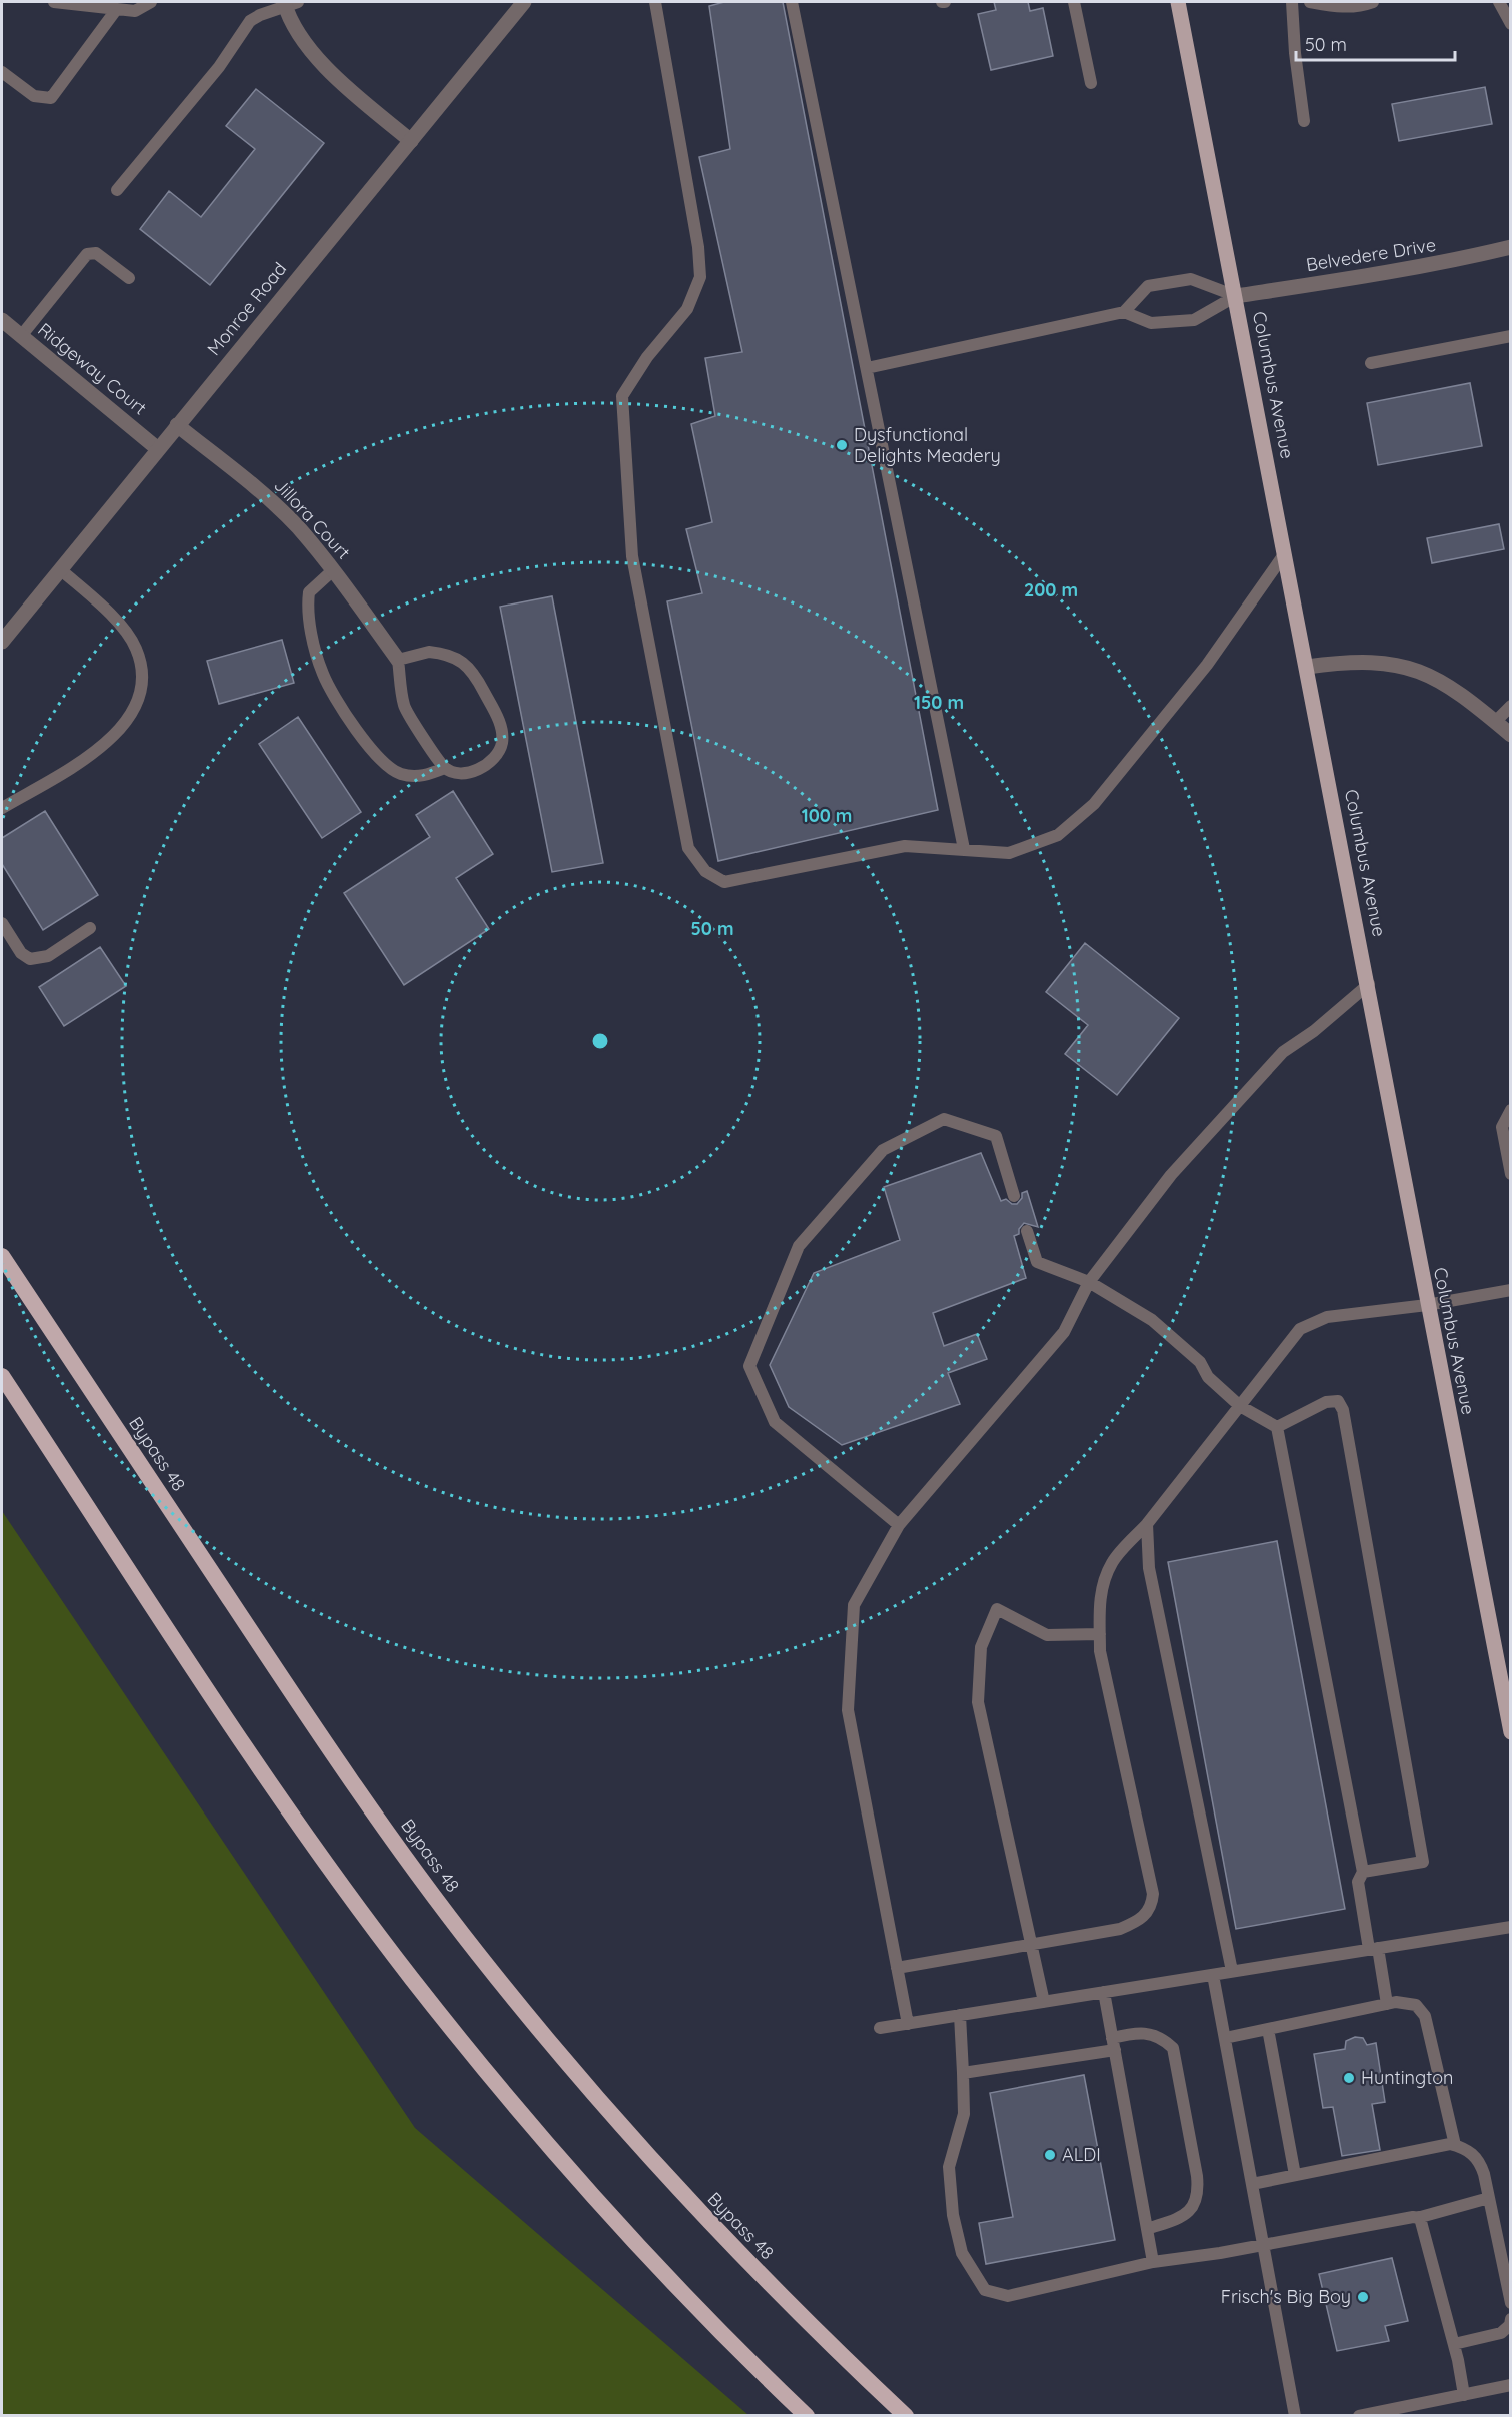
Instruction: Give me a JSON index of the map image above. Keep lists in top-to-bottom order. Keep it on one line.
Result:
{"streets":{"highway":["Bypass 48"],"main road":["Columbus Avenue"],"street":["Belvedere Drive","Monroe Road","Ridgeway Court","Jillora Court"]},"crossings":[["Belvedere Drive","Columbus Avenue"],["Monroe Road","Ridgeway Court"],["Monroe Road","Jillora Court"]],"places":["Dysfunctional Delights Meadery","Huntington","ALDI","Frisch's Big Boy"],"scale_bar":"50 m","rings":["200 m","150 m","100 m","50 m"]}
